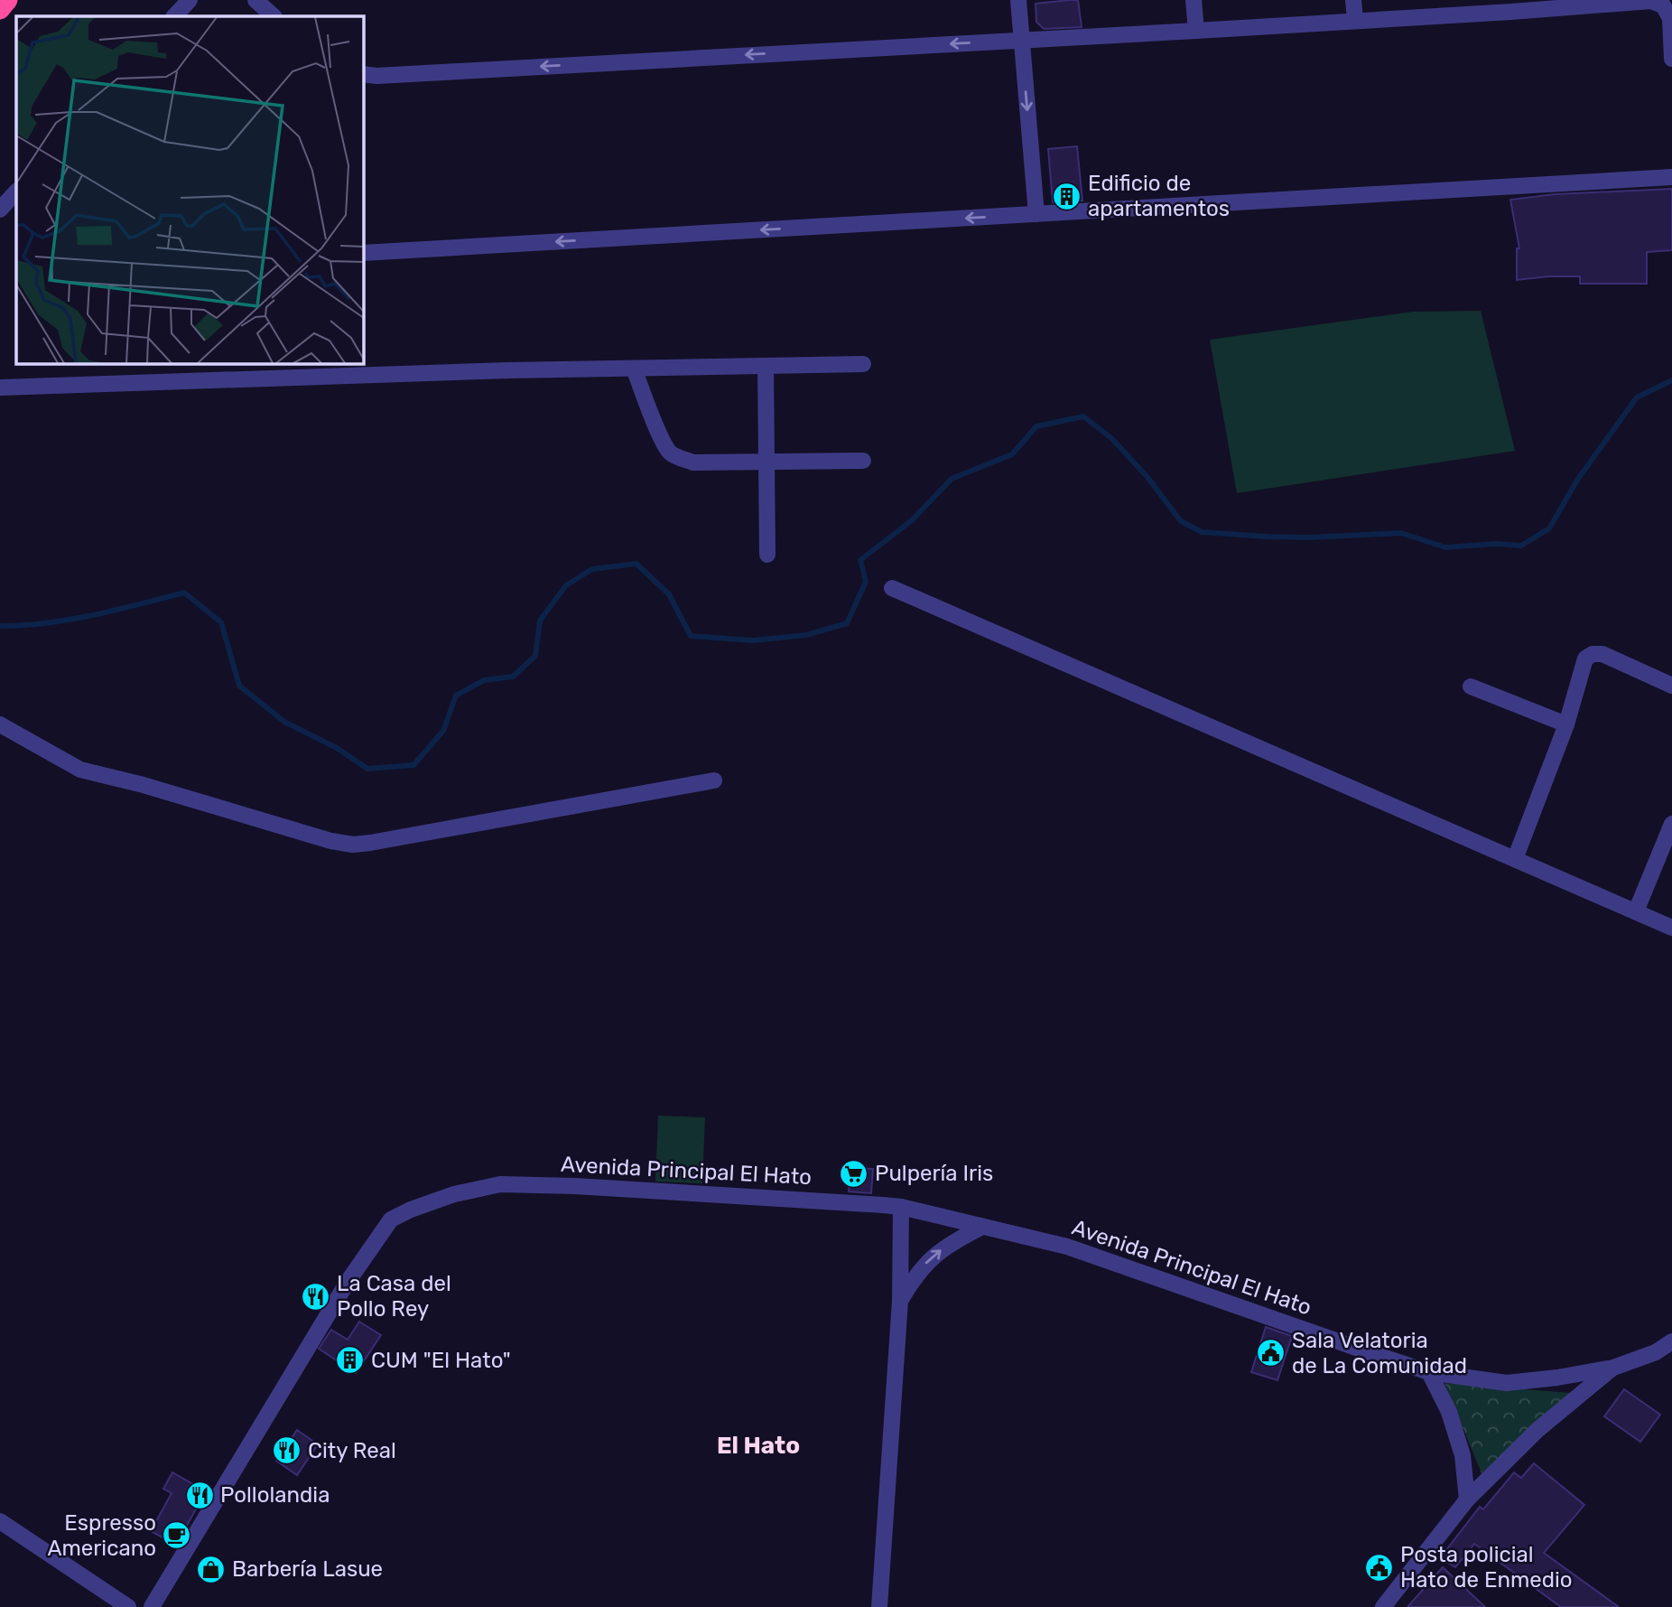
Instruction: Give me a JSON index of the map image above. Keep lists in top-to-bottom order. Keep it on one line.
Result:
{"streets":{"street":["Avenida Principal El Hato"]},"districts":["El Hato"],"places":{"building":["Edificio de apartamentos","CUM \"El Hato\""],"supermarket":["Pulpería Iris"],"restaurant":["La Casa del Pollo Rey","City Real","Pollolandia"],"public building":["Sala Velatoria de La Comunidad","Posta policial Hato de Enmedio"],"cafe":["Espresso Americano"],"shop":["Barbería Lasue"]}}
